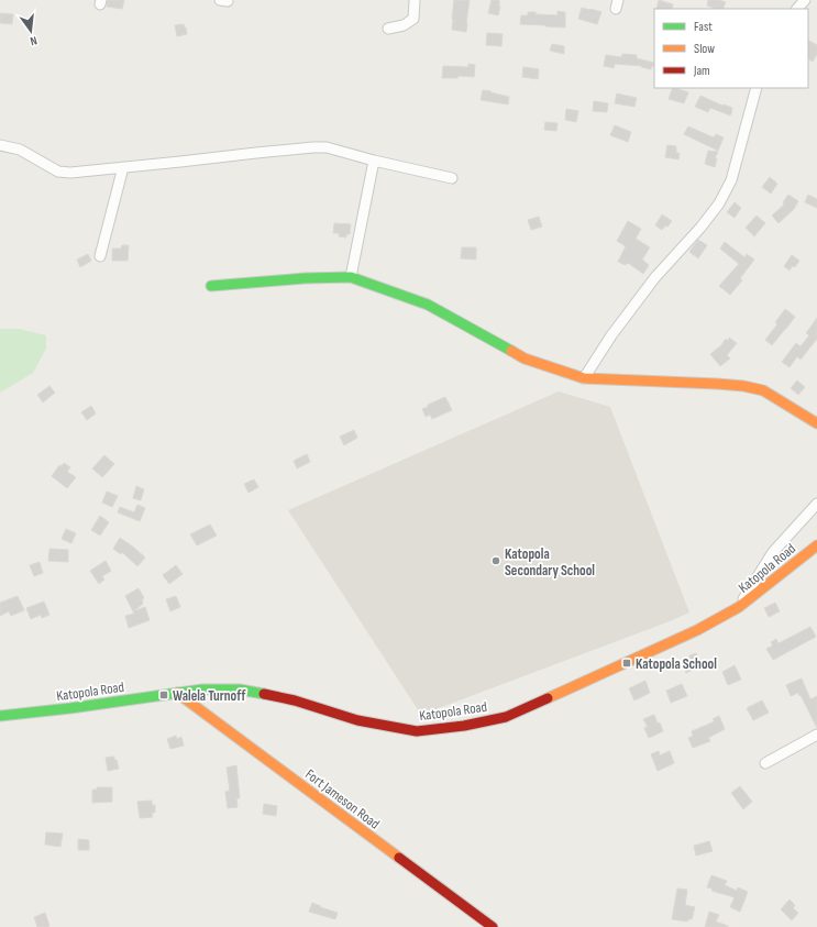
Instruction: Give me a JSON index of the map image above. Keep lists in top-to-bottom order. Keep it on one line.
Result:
{"streets":{"street":["Katopola Road","Fort Jameson Road"]},"crossings":[["Katopola Road","Fort Jameson Road"]],"places":{"other":["Katopola Secondary School"],"transit":["Katopola School","Walela Turnoff"]},"legend":["Fast","Slow","Jam"],"north":"bottom"}
